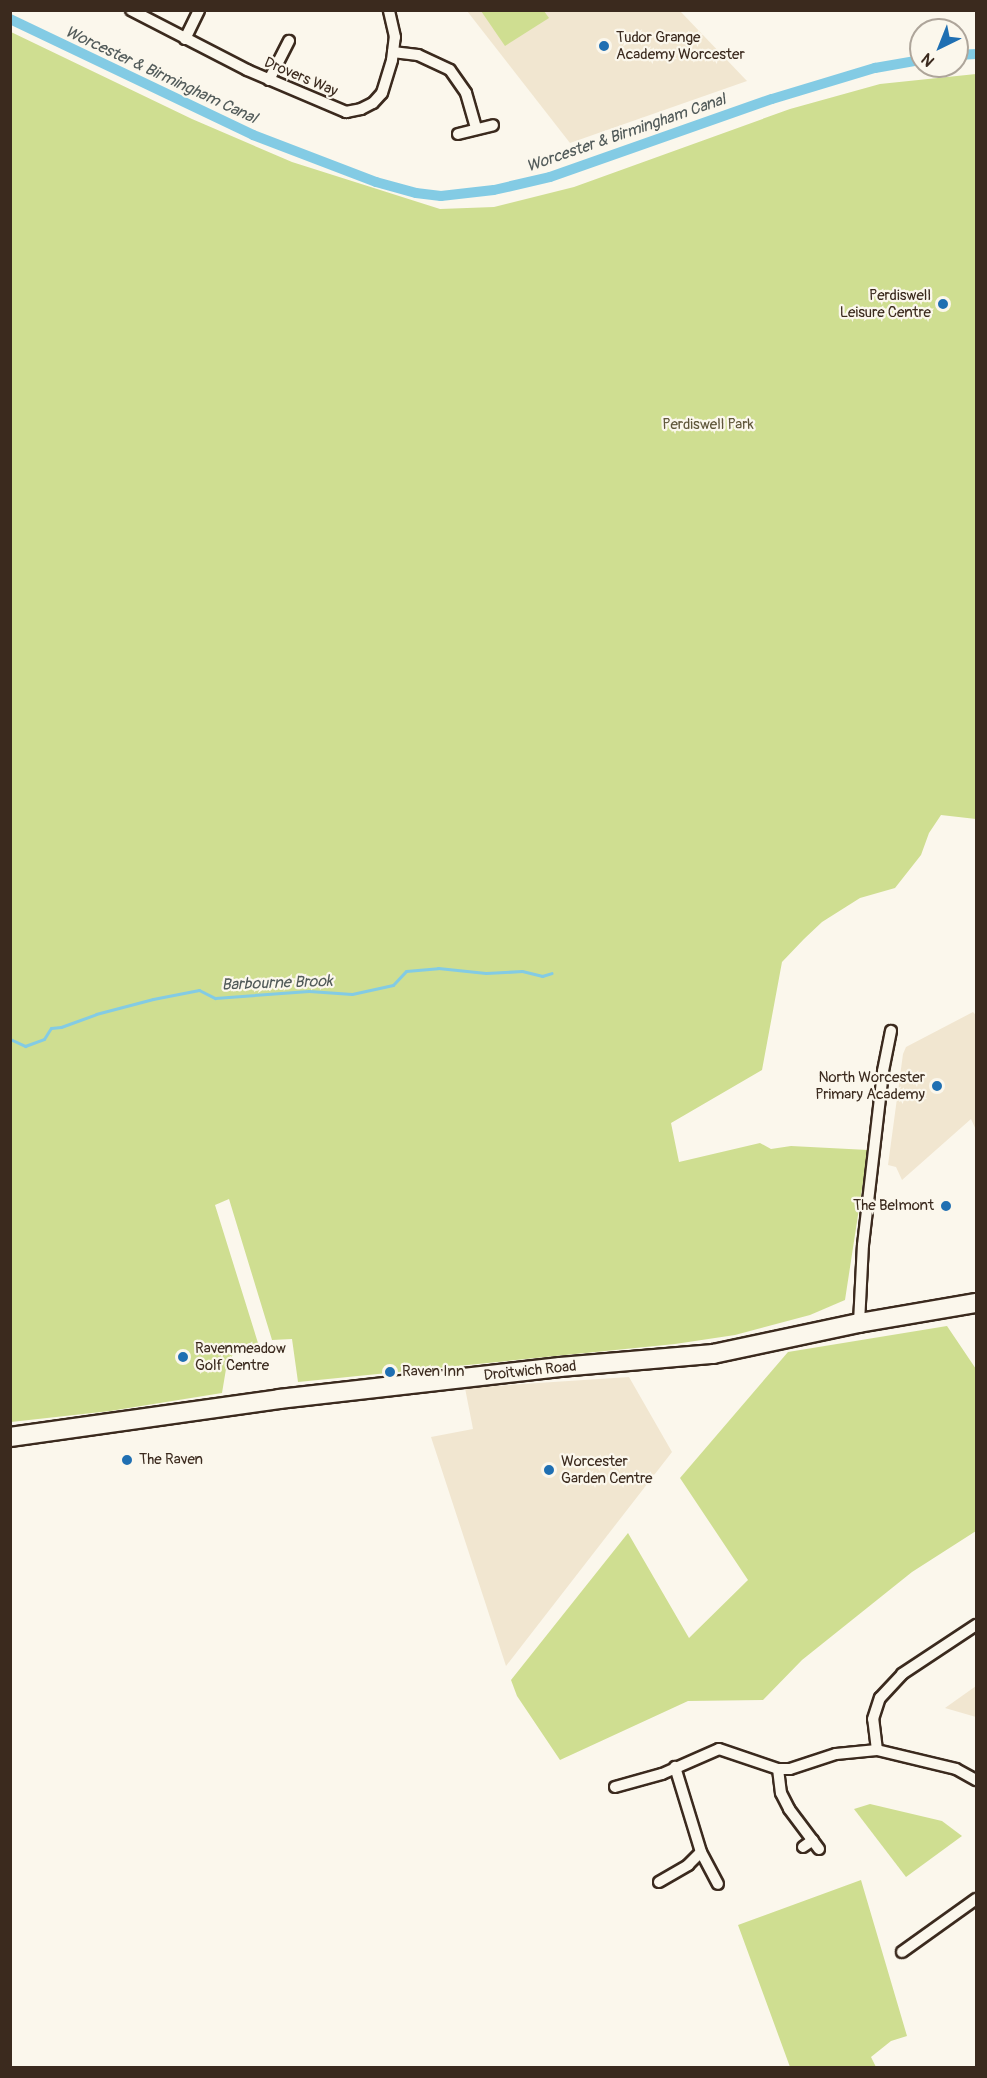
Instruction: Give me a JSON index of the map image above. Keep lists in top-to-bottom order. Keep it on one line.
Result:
{"streets":{"main road":["Droitwich Road"],"street":["Drovers Way"]},"water":["Worcester & Birmingham Canal","Barbourne Brook"],"parks":["Perdiswell Park"],"places":["Tudor Grange Academy Worcester","Perdiswell Leisure Centre","North Worcester Primary Academy","The Belmont","Ravenmeadow Golf Centre","Raven Inn","The Raven","Worcester Garden Centre"],"north":"bottom left"}
